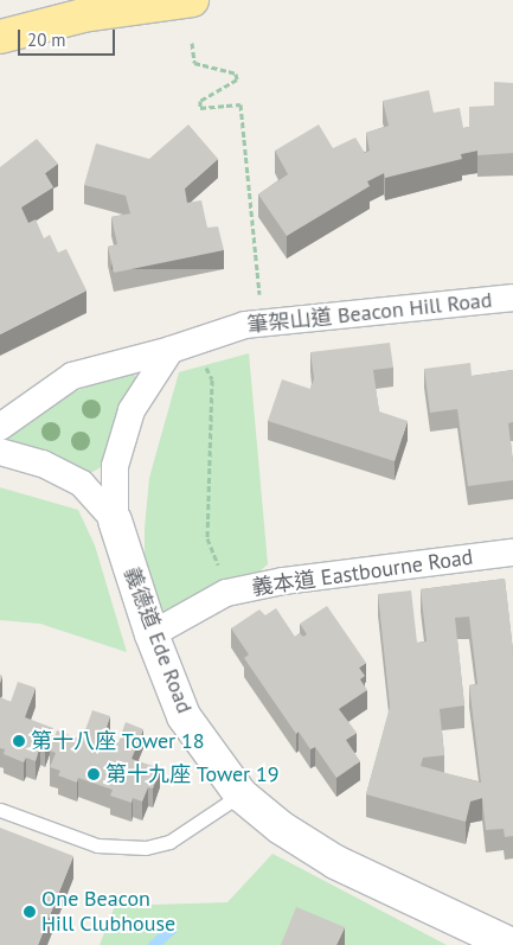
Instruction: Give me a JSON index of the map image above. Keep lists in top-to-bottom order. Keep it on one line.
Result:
{"streets":{"street":["筆架山道 Beacon Hill Road","義本道 Eastbourne Road","義德道 Ede Road"]},"crossings":[["筆架山道 Beacon Hill Road","義德道 Ede Road"],["義本道 Eastbourne Road","義德道 Ede Road"]],"places":["第十八座 Tower 18","第十九座 Tower 19","One Beacon Hill Clubhouse"],"scale_bar":"20 m"}
